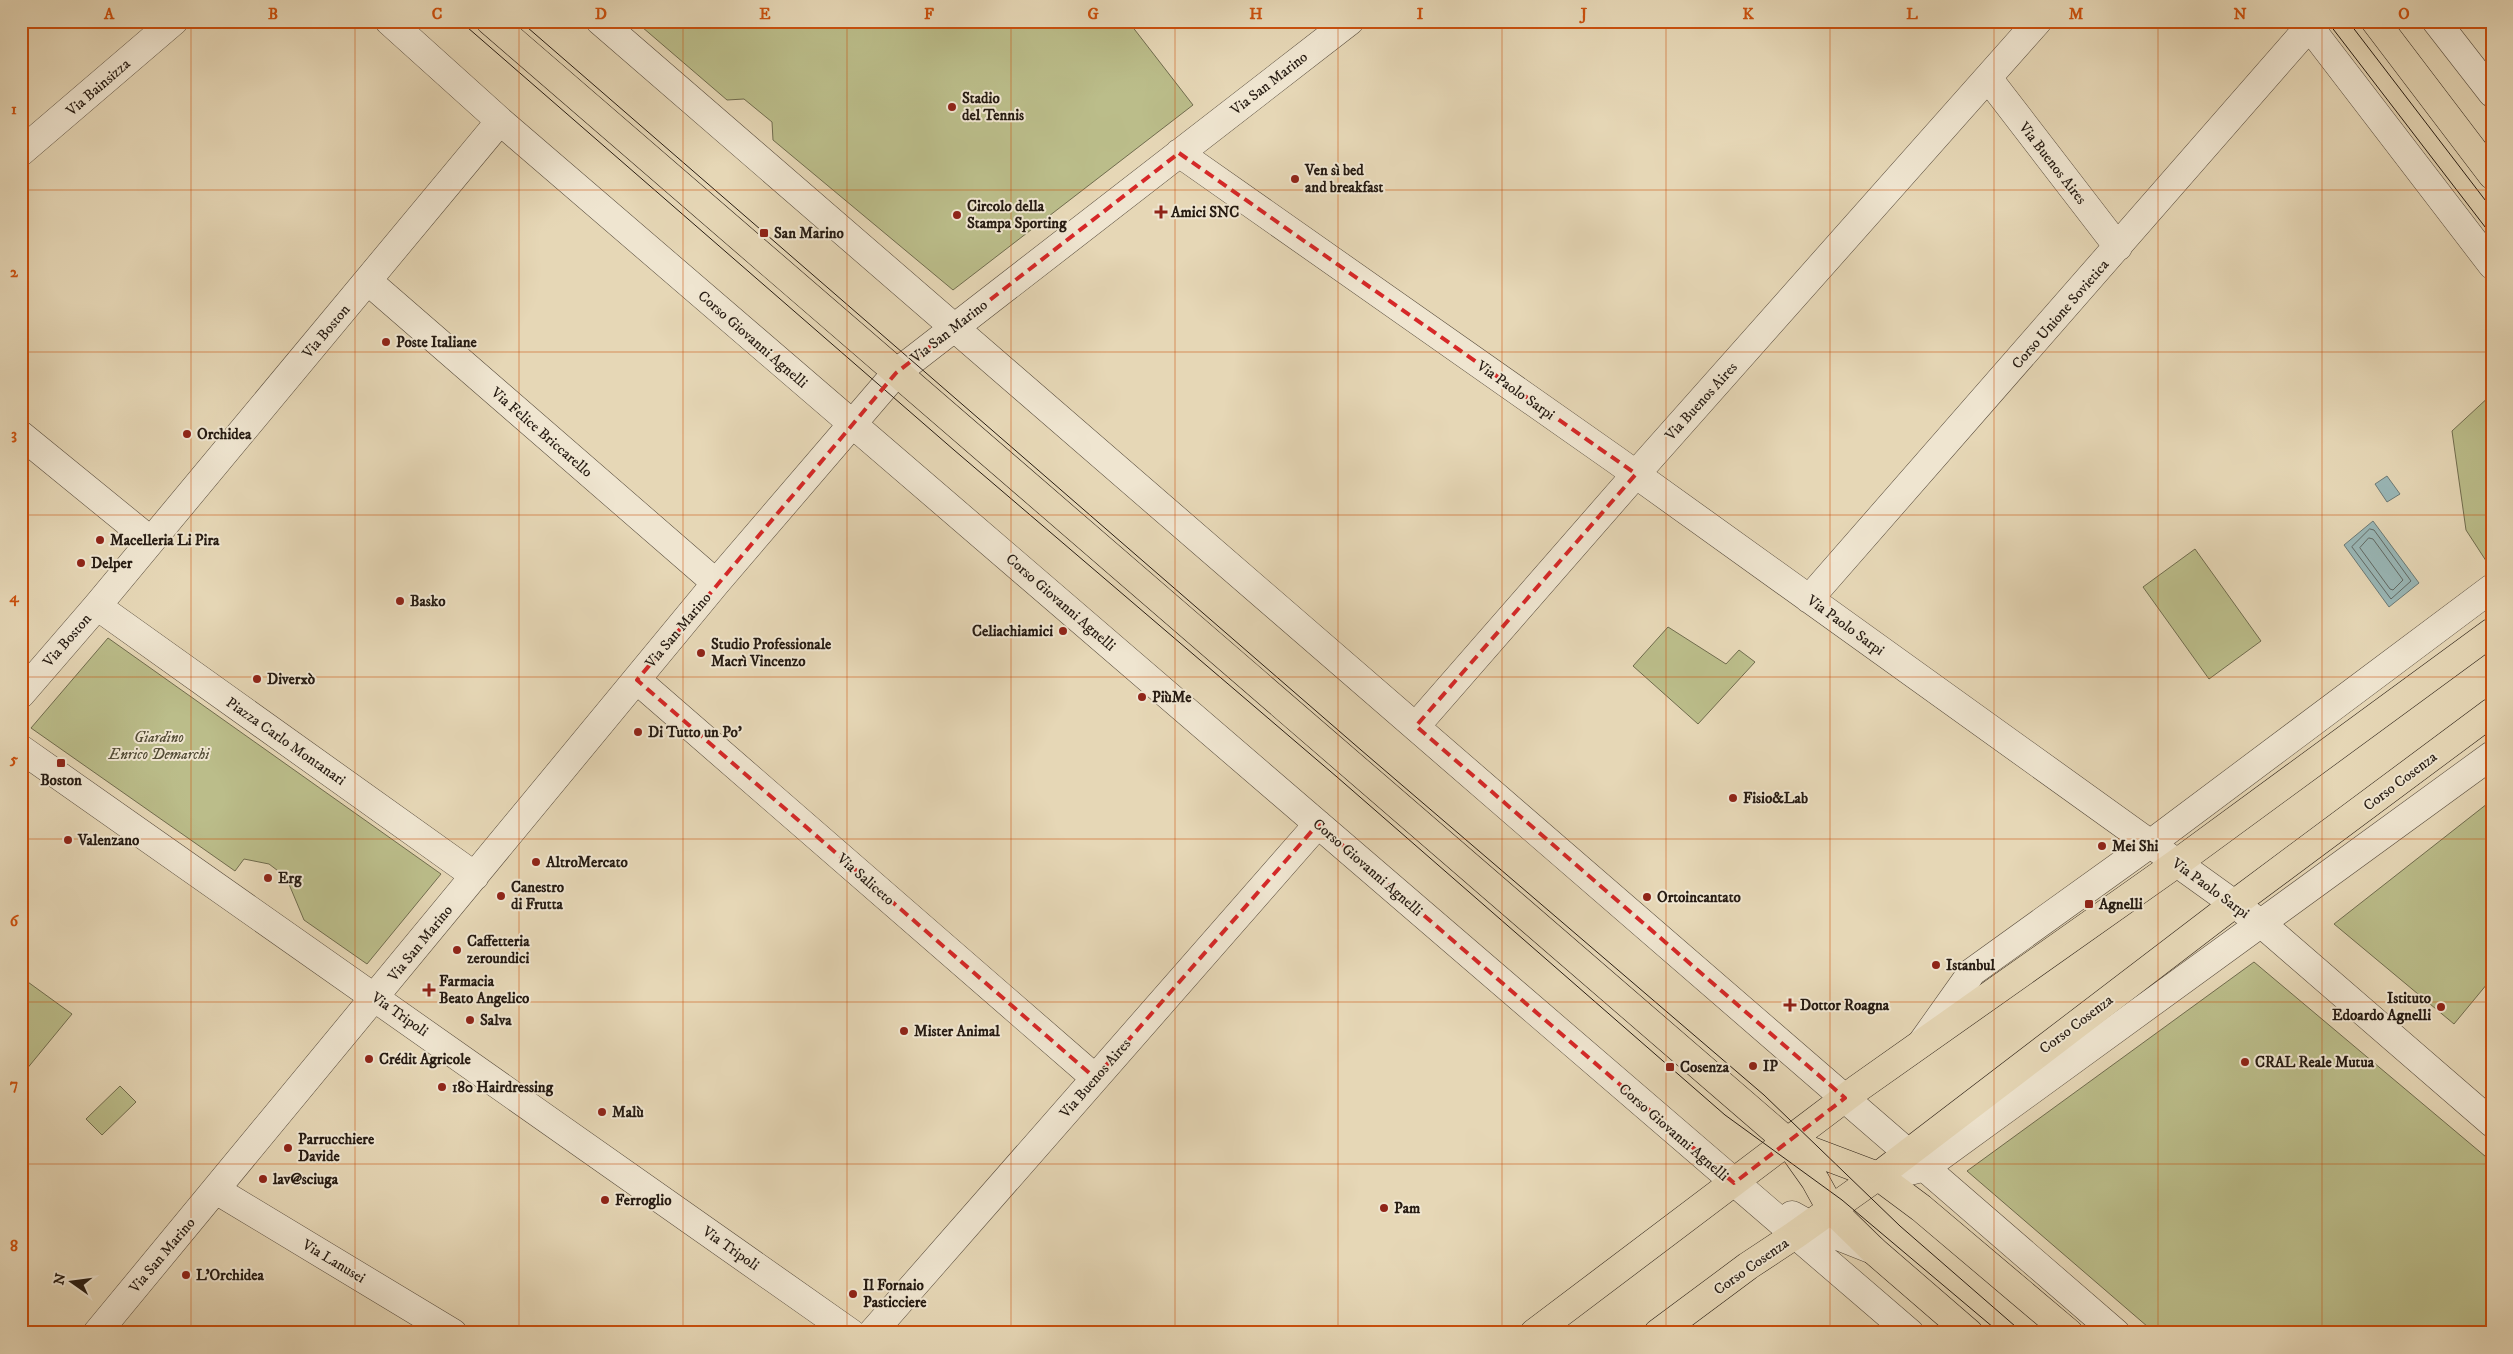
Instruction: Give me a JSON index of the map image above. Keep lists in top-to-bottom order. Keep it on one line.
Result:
{"streets":{"main road":["Corso Giovanni Agnelli","Corso Cosenza"],"street":["Via San Marino","Via Bainsizza","Via Buenos Aires","Corso Unione Sovietica","Via Boston","Via Paolo Sarpi","Via Felice Briccarello","Piazza Carlo Montanari","Via Saliceto","Via Tripoli","Via Lanusei"]},"crossings":[["Via San Marino","Corso Giovanni Agnelli"],["Via San Marino","Via Paolo Sarpi"],["Via San Marino","Via Felice Briccarello"],["Via San Marino","Piazza Carlo Montanari"],["Via San Marino","Via Saliceto"],["Via San Marino","Via Tripoli"],["Via San Marino","Via Lanusei"],["Via Buenos Aires","Corso Unione Sovietica"],["Via Buenos Aires","Corso Giovanni Agnelli"],["Via Buenos Aires","Via Paolo Sarpi"],["Via Buenos Aires","Via Saliceto"],["Corso Unione Sovietica","Via Paolo Sarpi"],["Via Boston","Corso Giovanni Agnelli"],["Via Boston","Via Felice Briccarello"],["Via Boston","Piazza Carlo Montanari"],["Corso Giovanni Agnelli","Corso Cosenza"],["Via Paolo Sarpi","Corso Cosenza"]],"parks":["Giardino Enrico Demarchi"],"places":{"other":["Stadio del Tennis","Ven sì bed and breakfast","Circolo della Stampa Sporting","Poste Italiane","Orchidea","Macelleria Li Pira","Delper","Basko","Celiachiamici","Studio Professionale Macrì Vincenzo","Diverxò","PiùMe","Di Tutto un Po'","Fisio&Lab","Valenzano","Mei Shi","AltroMercato","Erg","Canestro di Frutta","Ortoincantato","Caffetteria zeroundici","Istanbul","Istituto Edoardo Agnelli","Salva","Mister Animal","Crédit Agricole","CRAL Reale Mutua","IP","180 Hairdressing","Malù","Parrucchiere Davide","lav@sciuga","Ferroglio","Pam","L'Orchidea","Il Fornaio Pasticciere"],"health":["Amici SNC","Farmacia Beato Angelico","Dottor Roagna"],"transit":["San Marino","Boston","Agnelli","Cosenza"]},"north":"left","grid":{"columns":["A","B","C","D","E","F","G","H","I","J","K","L","M","N","O"],"rows":["1","2","3","4","5","6","7","8"]}}
